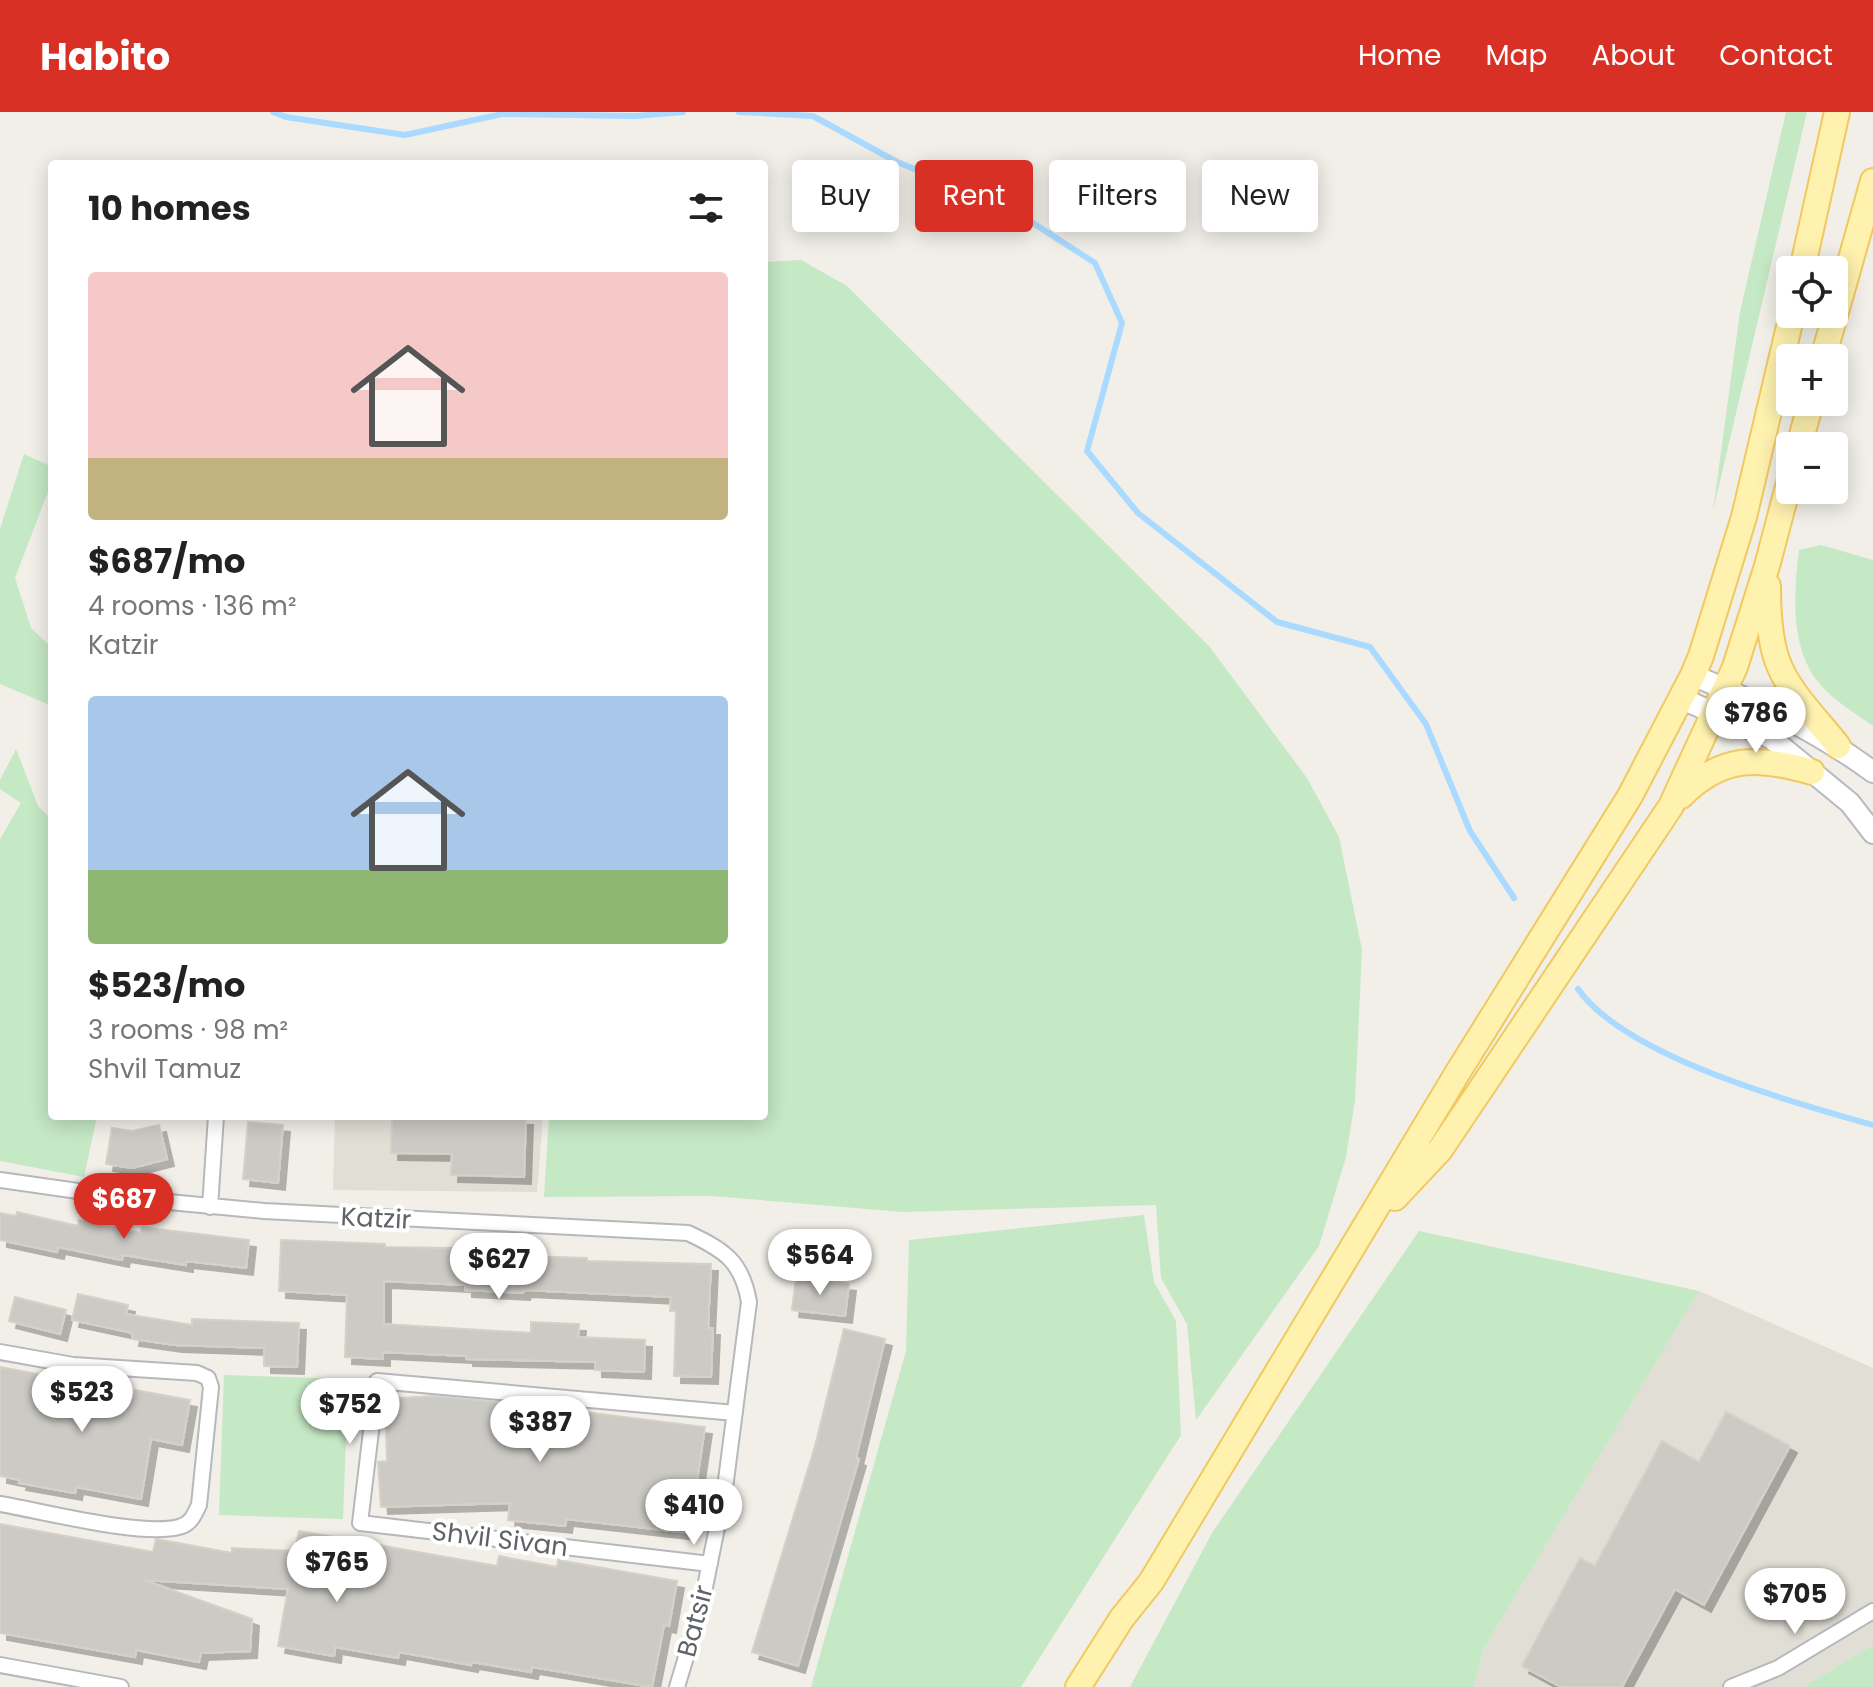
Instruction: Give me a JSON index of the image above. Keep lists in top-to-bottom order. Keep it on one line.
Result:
{"streets":{"street":["Katzir","Shvil Sivan","Batsir"]},"crossings":[["Katzir","Shvil Sivan"],["Katzir","Batsir"],["Shvil Sivan","Batsir"]],"page":{"header":"Habito","nav":["Home","Map","About","Contact"],"chip":["Buy","Rent","Filters","New"],"heading":"10 homes","map_buttons":["+","−"],"list":[{"name":"$687/mo","note":"4 rooms · 136 m² · Katzir"},{"name":"$523/mo","note":"3 rooms · 98 m² · Shvil Tamuz"}],"price":["$786","$687","$564","$627","$523","$752","$387","$410","$765","$705"]}}
